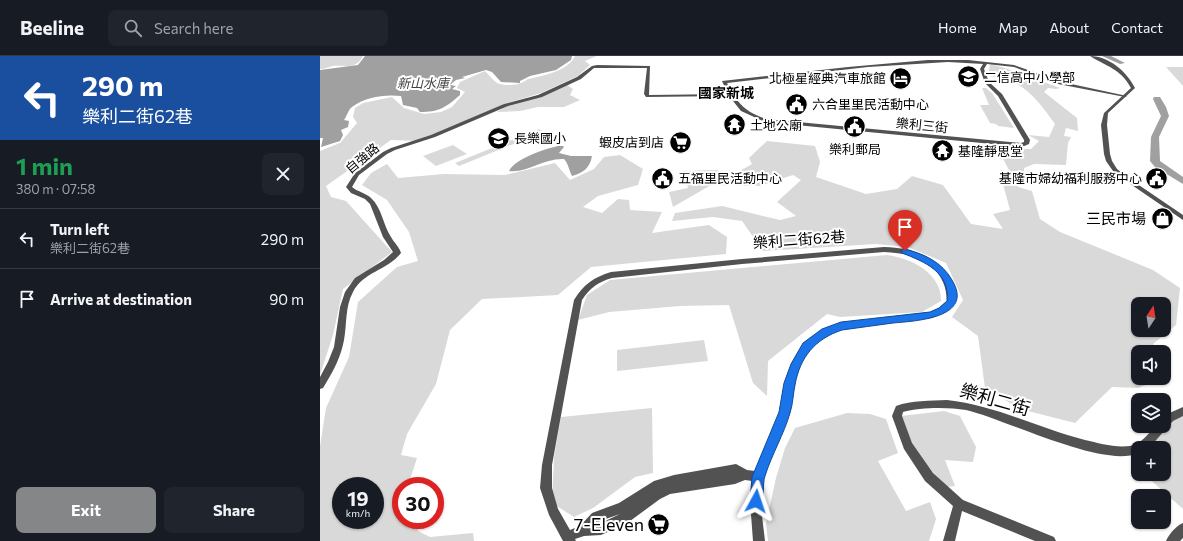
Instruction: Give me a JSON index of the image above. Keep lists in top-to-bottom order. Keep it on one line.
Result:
{"streets":{"street":["樂利三街","自強路","樂利二街62巷","樂利二街"]},"crossings":[["樂利三街","自強路"]],"districts":["國家新城"],"water":["新山水庫"],"places":{"school or university":["二信高中小學部","長樂國小"],"hotel":["北極星經典汽車旅館"],"public building":["六合里里民活動中心","樂利郵局","五福里民活動中心","基隆市婦幼福利服務中心"],"temple":["土地公廟","基隆靜思堂"],"supermarket":["蝦皮店到店","7-Eleven"],"shop":["三民市場"]},"north":"top","page":{"header":"Beeline","search":"Search here","nav":["Home","Map","About","Contact"],"turn":["290 m","樂利二街62巷"],"heading":["1 min","380 m · 07:58"],"list":[{"name":"Turn left","note":"樂利二街62巷","value":"290 m"},{"name":"Arrive at destination","value":"90 m"}],"map_buttons":["+","−"],"speed":"19 km/h","limit":"30","buttons":["Exit","Share"]}}
